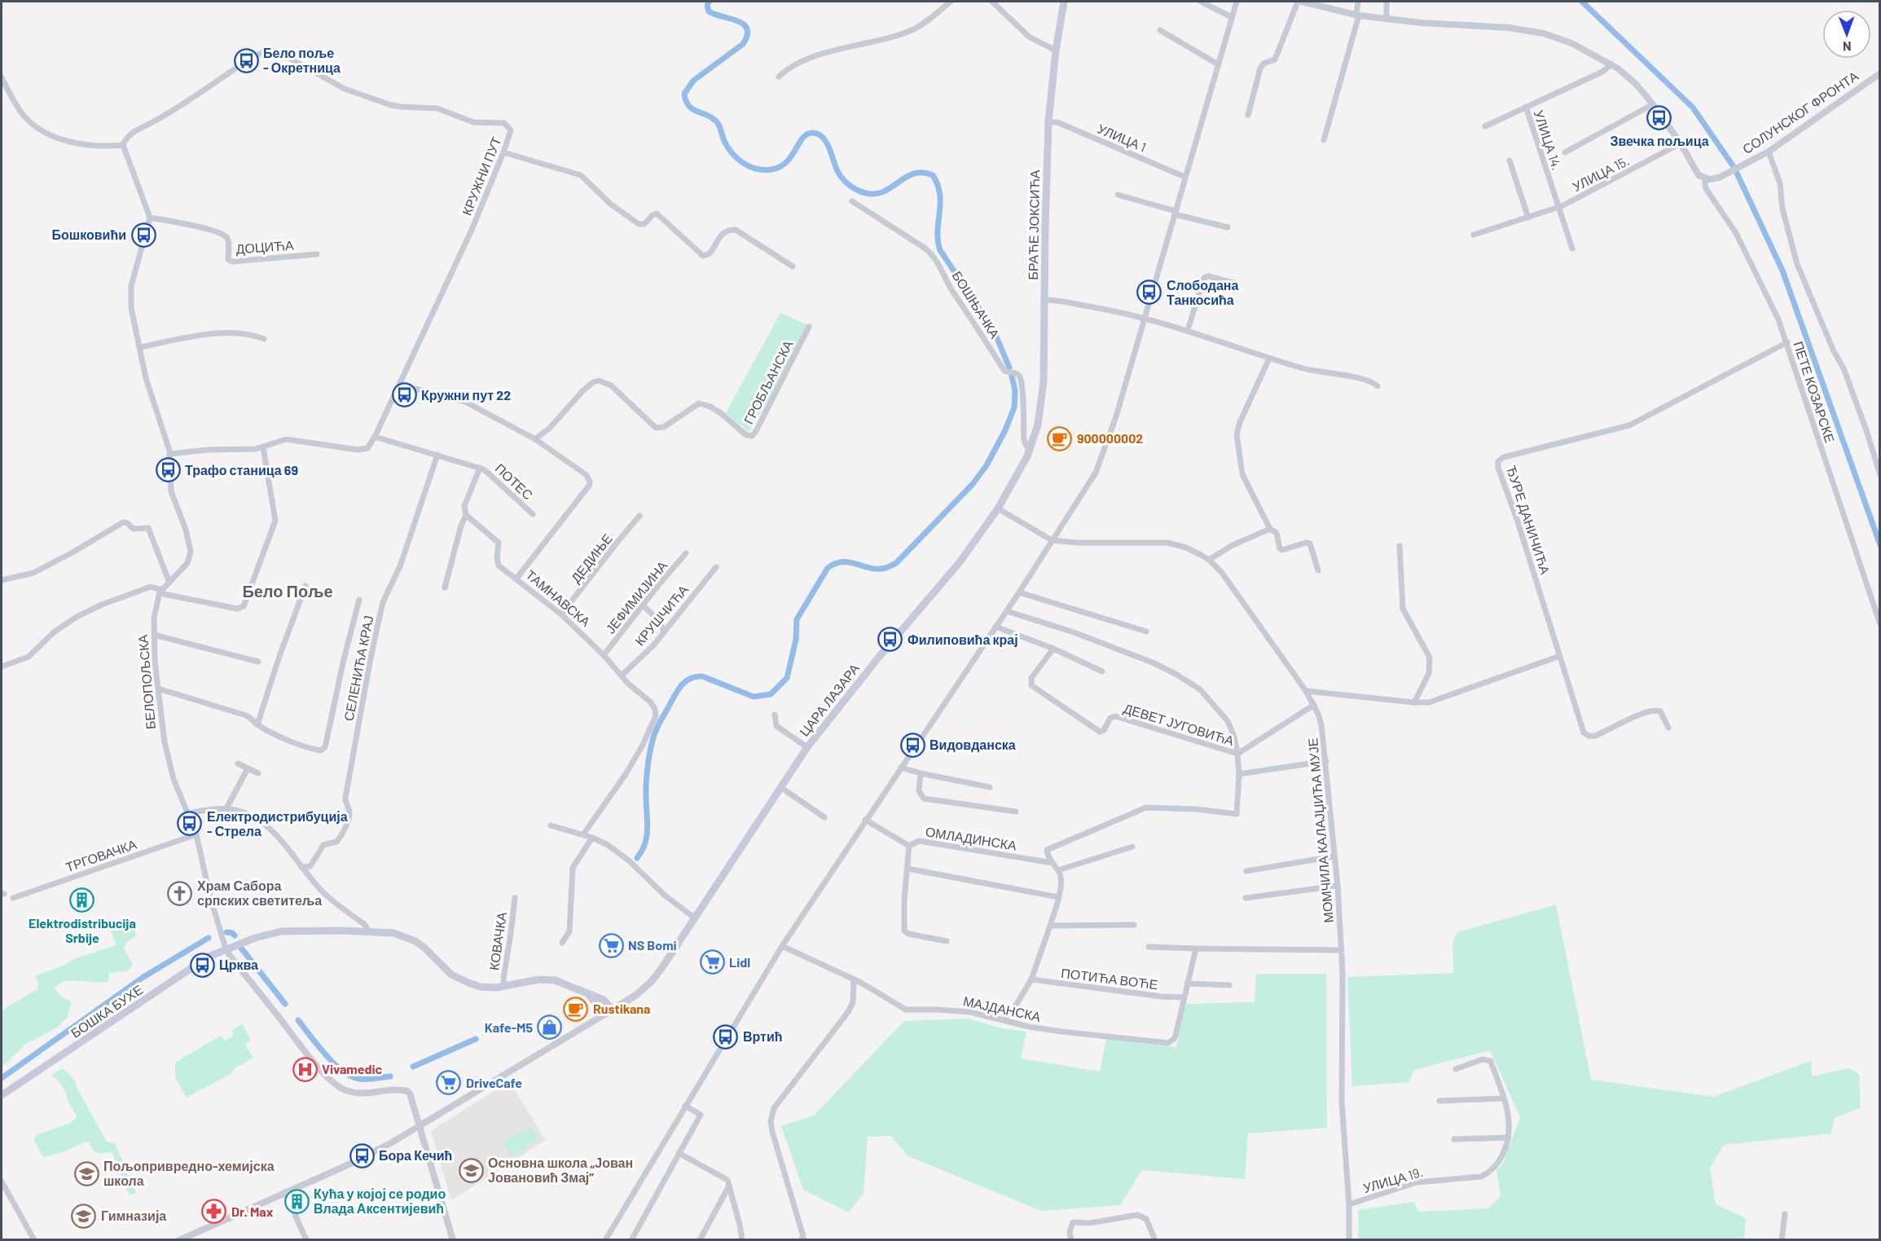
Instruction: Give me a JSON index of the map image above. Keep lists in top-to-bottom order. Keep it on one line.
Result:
{"streets":{"main road":["БРАЋЕ ЈОКСИЋА","ЦАРА ЛАЗАРА","БОШКА БУХЕ"],"street":["СОЛУНСКОГ ФРОНТА","УЛИЦА 1","УЛИЦА 14.","УЛИЦА 15.","КРУЖНИ ПУТ","ДОЦИЋА","БОШЊАЧКА","ГРОБЉАНСКА","ПЕТЕ КОЗАРСКЕ","ПОТЕС","ЂУРЕ ДАНИЧИЋА","ДЕДИЊЕ","ЈЕФИМИЈИНА","ТАМНАВСКА","КРУШЧИЋА","СЕЛЕНИЋА КРАЈ","БЕЛОПОЉСКА","ДЕВЕТ ЈУГОВИЋА","МОМЧИЛА КАЛАЈЏИЋА МУЈЕ","ОМЛАДИНСКА","ТРГОВАЧКА","КОВАЧКА","ПОТИЋА ВОЋЕ","МАЈДАНСКА","УЛИЦА 19."]},"crossings":[["СОЛУНСКОГ ФРОНТА","ПЕТЕ КОЗАРСКЕ"],["УЛИЦА 1","БРАЋЕ ЈОКСИЋА"],["УЛИЦА 14.","УЛИЦА 15."],["БРАЋЕ ЈОКСИЋА","БОШЊАЧКА"],["БРАЋЕ ЈОКСИЋА","ЦАРА ЛАЗАРА"],["БОШЊАЧКА","ЦАРА ЛАЗАРА"],["ПЕТЕ КОЗАРСКЕ","ЂУРЕ ДАНИЧИЋА"],["ДЕДИЊЕ","ТАМНАВСКА"],["ЈЕФИМИЈИНА","ТАМНАВСКА"],["ТАМНАВСКА","КРУШЧИЋА"],["БЕЛОПОЉСКА","ЦАРА ЛАЗАРА"],["БЕЛОПОЉСКА","ТРГОВАЧКА"],["БЕЛОПОЉСКА","БОШКА БУХЕ"],["ЦАРА ЛАЗАРА","МОМЧИЛА КАЛАЈЏИЋА МУЈЕ"],["ДЕВЕТ ЈУГОВИЋА","МОМЧИЛА КАЛАЈЏИЋА МУЈЕ"],["МОМЧИЛА КАЛАЈЏИЋА МУЈЕ","УЛИЦА 19."],["ПОТИЋА ВОЋЕ","МАЈДАНСКА"]],"districts":["Бело Поље"],"places":{"bus stop":["Бело поље - Окретница","Звечка пољица","Бошковићи","Слободана Танкосића","Кружни пут 22","Трафо станица 69","Филиповића крај","Видовданска","Електродистрибуција - Стрела","Црква","Вртић","Бора Кечић"],"cafe":["900000002","Rustikana"],"church":["Храм Сабора српских светитеља"],"building":["Elektrodistribucija Srbije","Кућа у којој се родио Влада Аксентијевић"],"supermarket":["NS Bomi","Lidl","DriveCafe"],"shop":["Kafe-M5"],"hospital":["Vivamedic"],"school or university":["Основна школа „Јован Јовановић Змај”","Пољопривредно-хемијска школа","Гимназија"],"pharmacy":["Dr. Max"]},"north":"bottom"}
